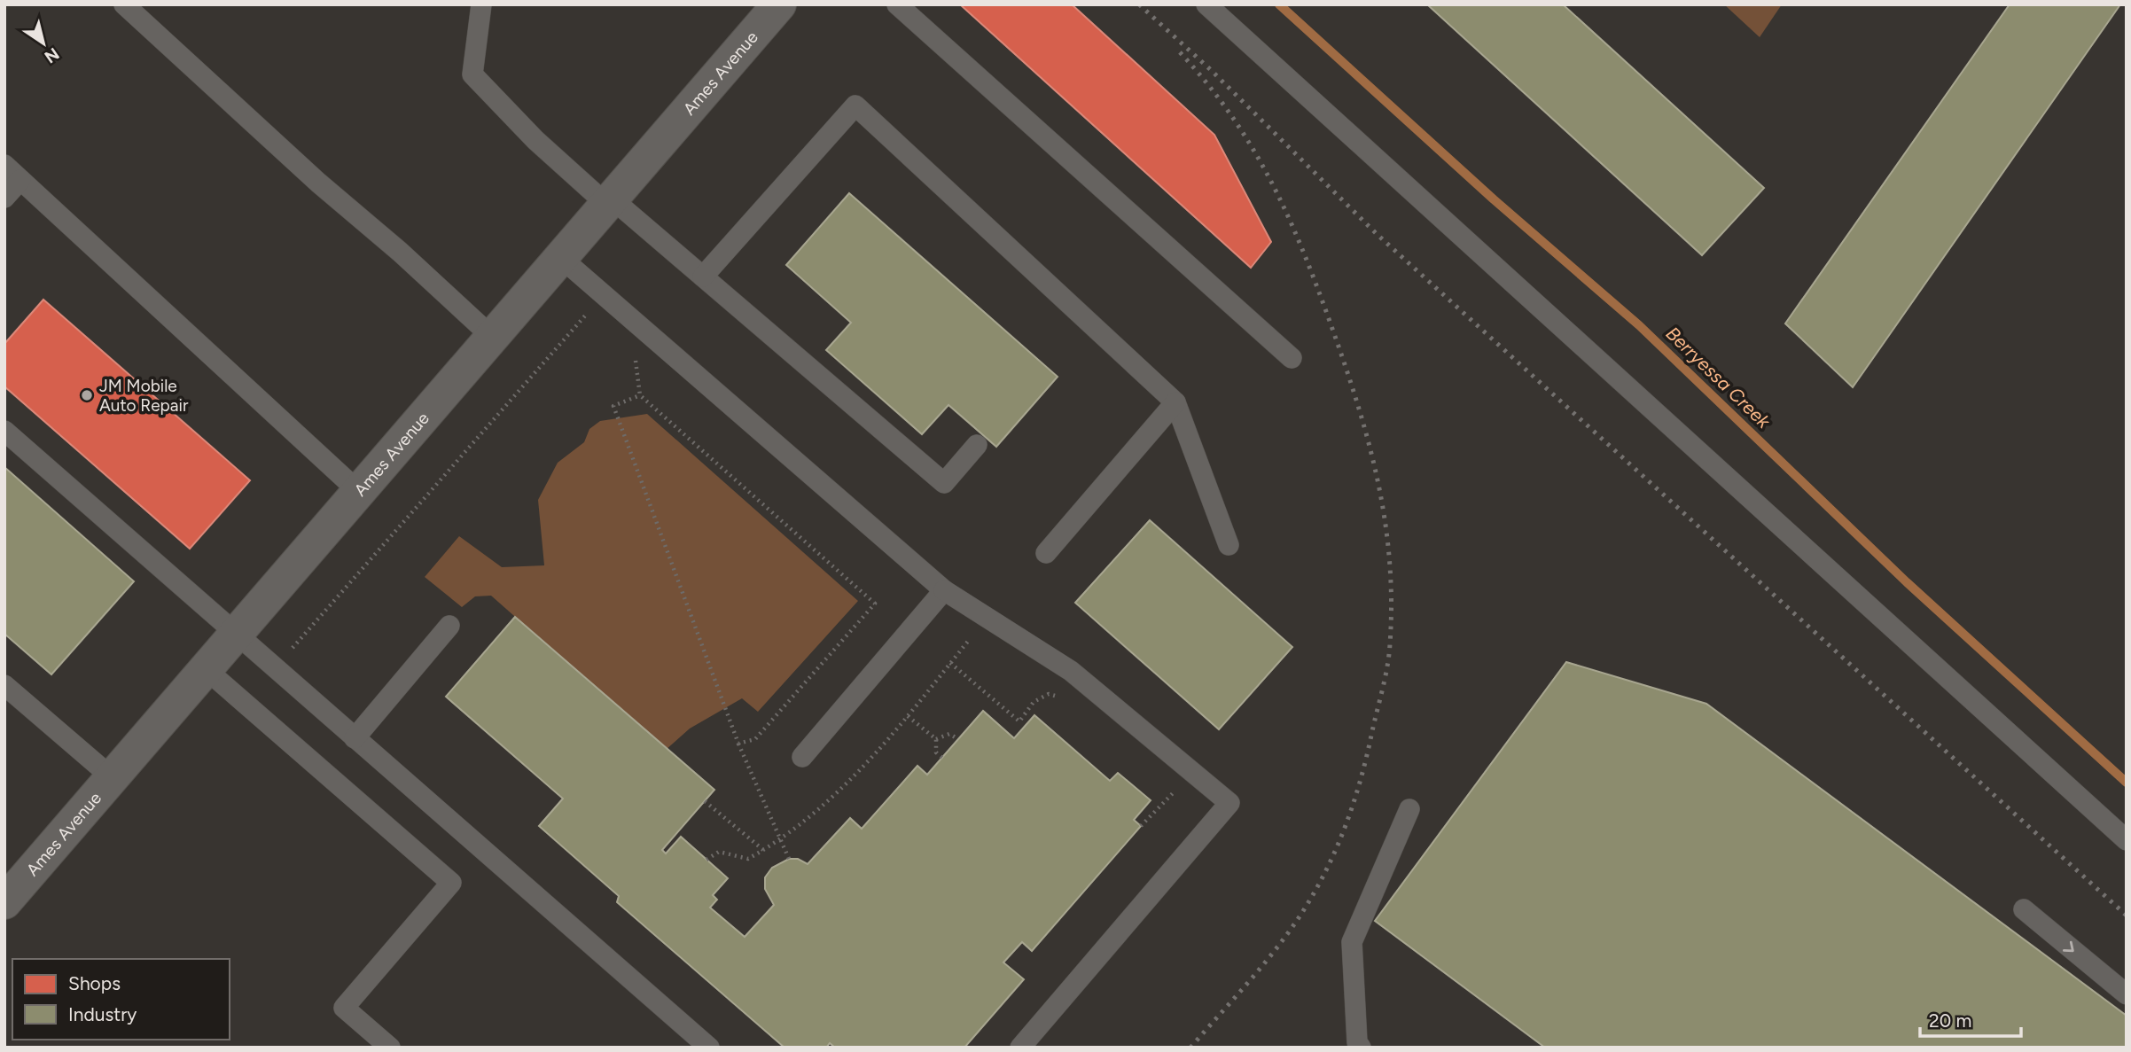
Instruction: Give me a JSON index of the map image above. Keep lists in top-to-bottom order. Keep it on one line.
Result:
{"streets":{"street":["Ames Avenue"]},"water":["Berryessa Creek"],"places":["JM Mobile Auto Repair"],"legend":["Shops","Industry"],"scale_bar":"20 m","north":"bottom right"}
